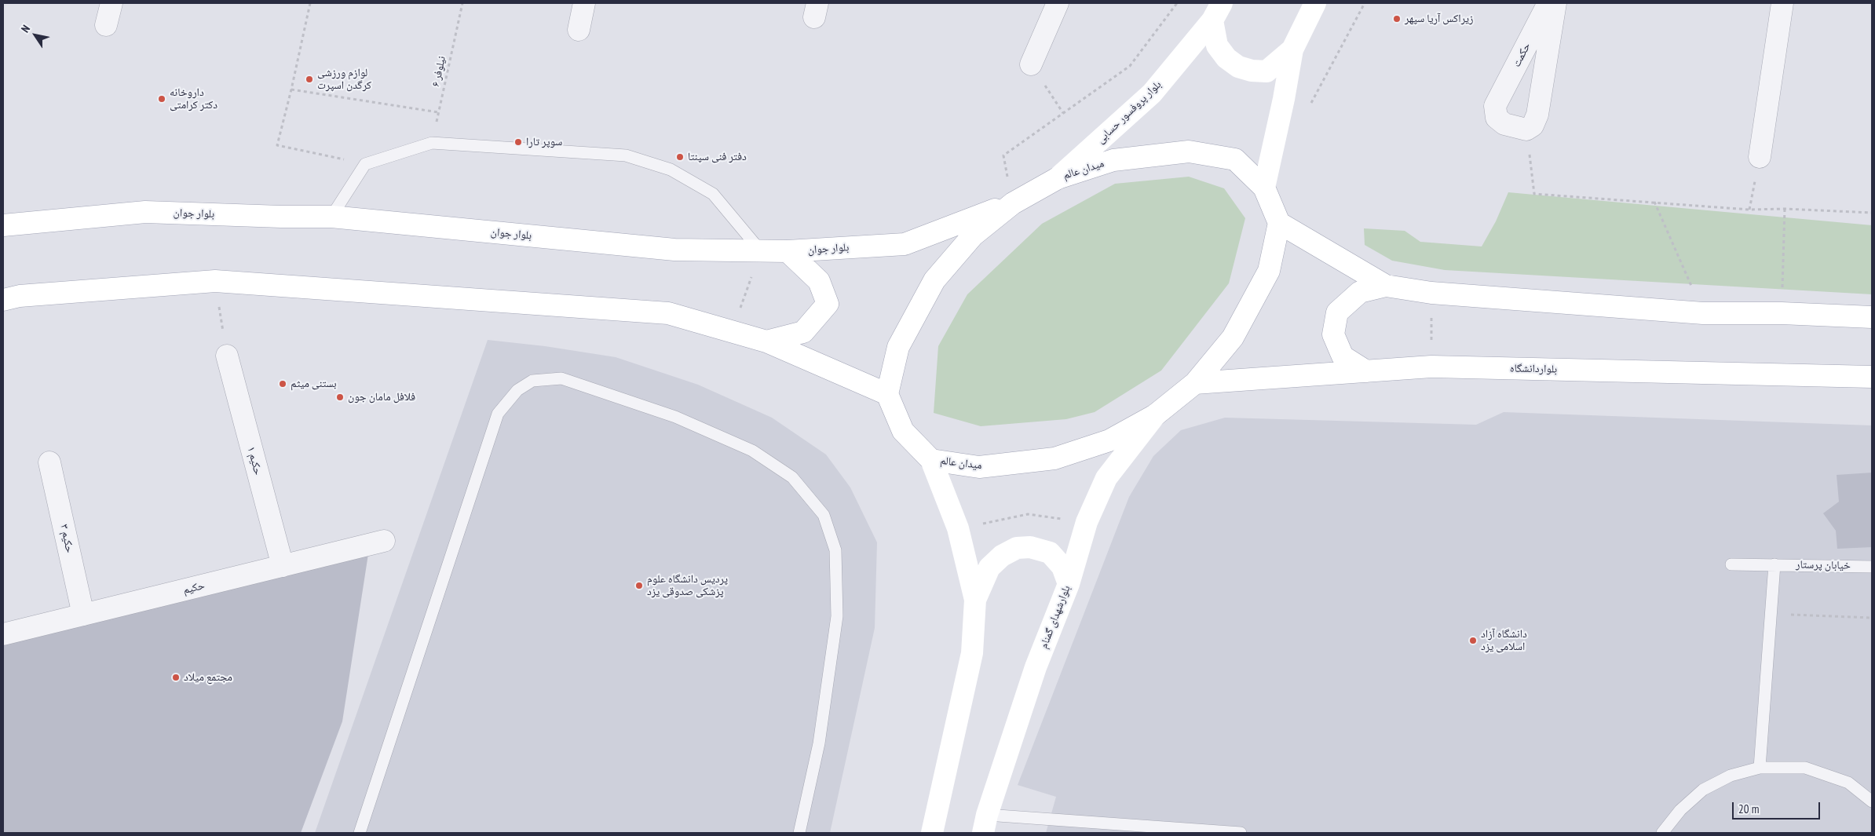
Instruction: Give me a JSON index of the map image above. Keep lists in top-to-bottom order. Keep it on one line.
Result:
{"streets":{"main road":["بلوار پروفسور حسابی","میدان عالم","بلوار جوان","بلواردانشگاه","بلوارشهدای گمنام"],"street":["حکمت","حکیم ۱","حکیم ۳","حکیم"],"lane":["خیابان پرستار"],"path":["نیلوفر ۶"]},"crossings":[["بلوار پروفسور حسابی","میدان عالم"],["میدان عالم","بلوار جوان"],["میدان عالم","بلواردانشگاه"],["میدان عالم","بلوارشهدای گمنام"],["حکیم ۱","حکیم"],["حکیم ۳","حکیم"]],"places":["زیراکس آریا سپهر","لوازم ورزشی کرگدن اسپرت","داروخانه دکتر کرامتی","سوپر تارا","دفتر فنی سپنتا","بستنی میثم","فلافل مامان جون","پردیس دانشگاه علوم پزشکی صدوقی یزد","دانشگاه آزاد اسلامی یزد","مجتمع میلاد"],"scale_bar":"20 m","north":"top left"}
